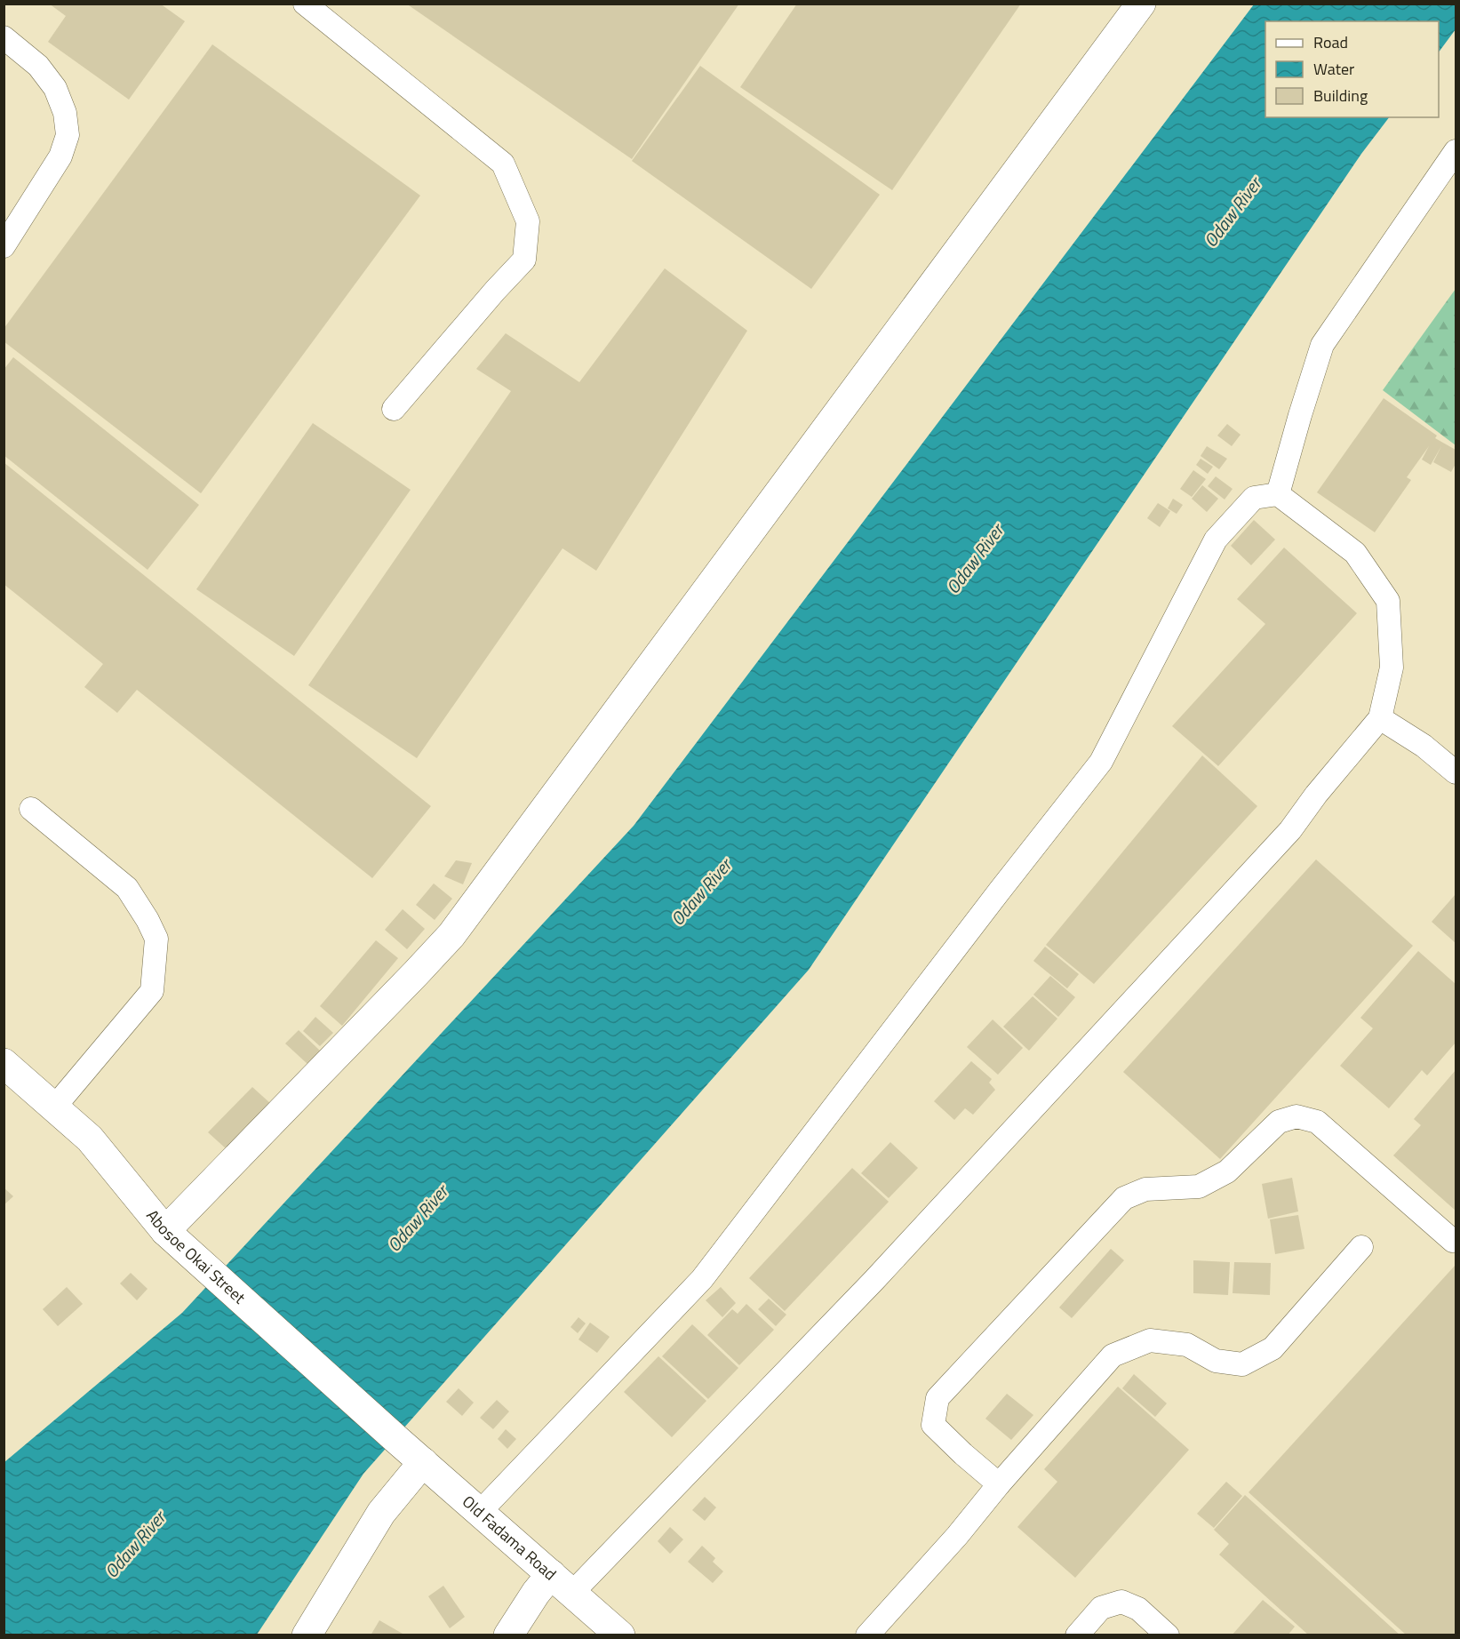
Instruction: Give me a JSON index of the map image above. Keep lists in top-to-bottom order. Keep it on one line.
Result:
{"streets":{"street":["Abosoe Okai Street","Old Fadama Road"]},"crossings":[["Abosoe Okai Street","Old Fadama Road"]],"water":["Odaw River"],"legend":["Road","Water","Building"]}
